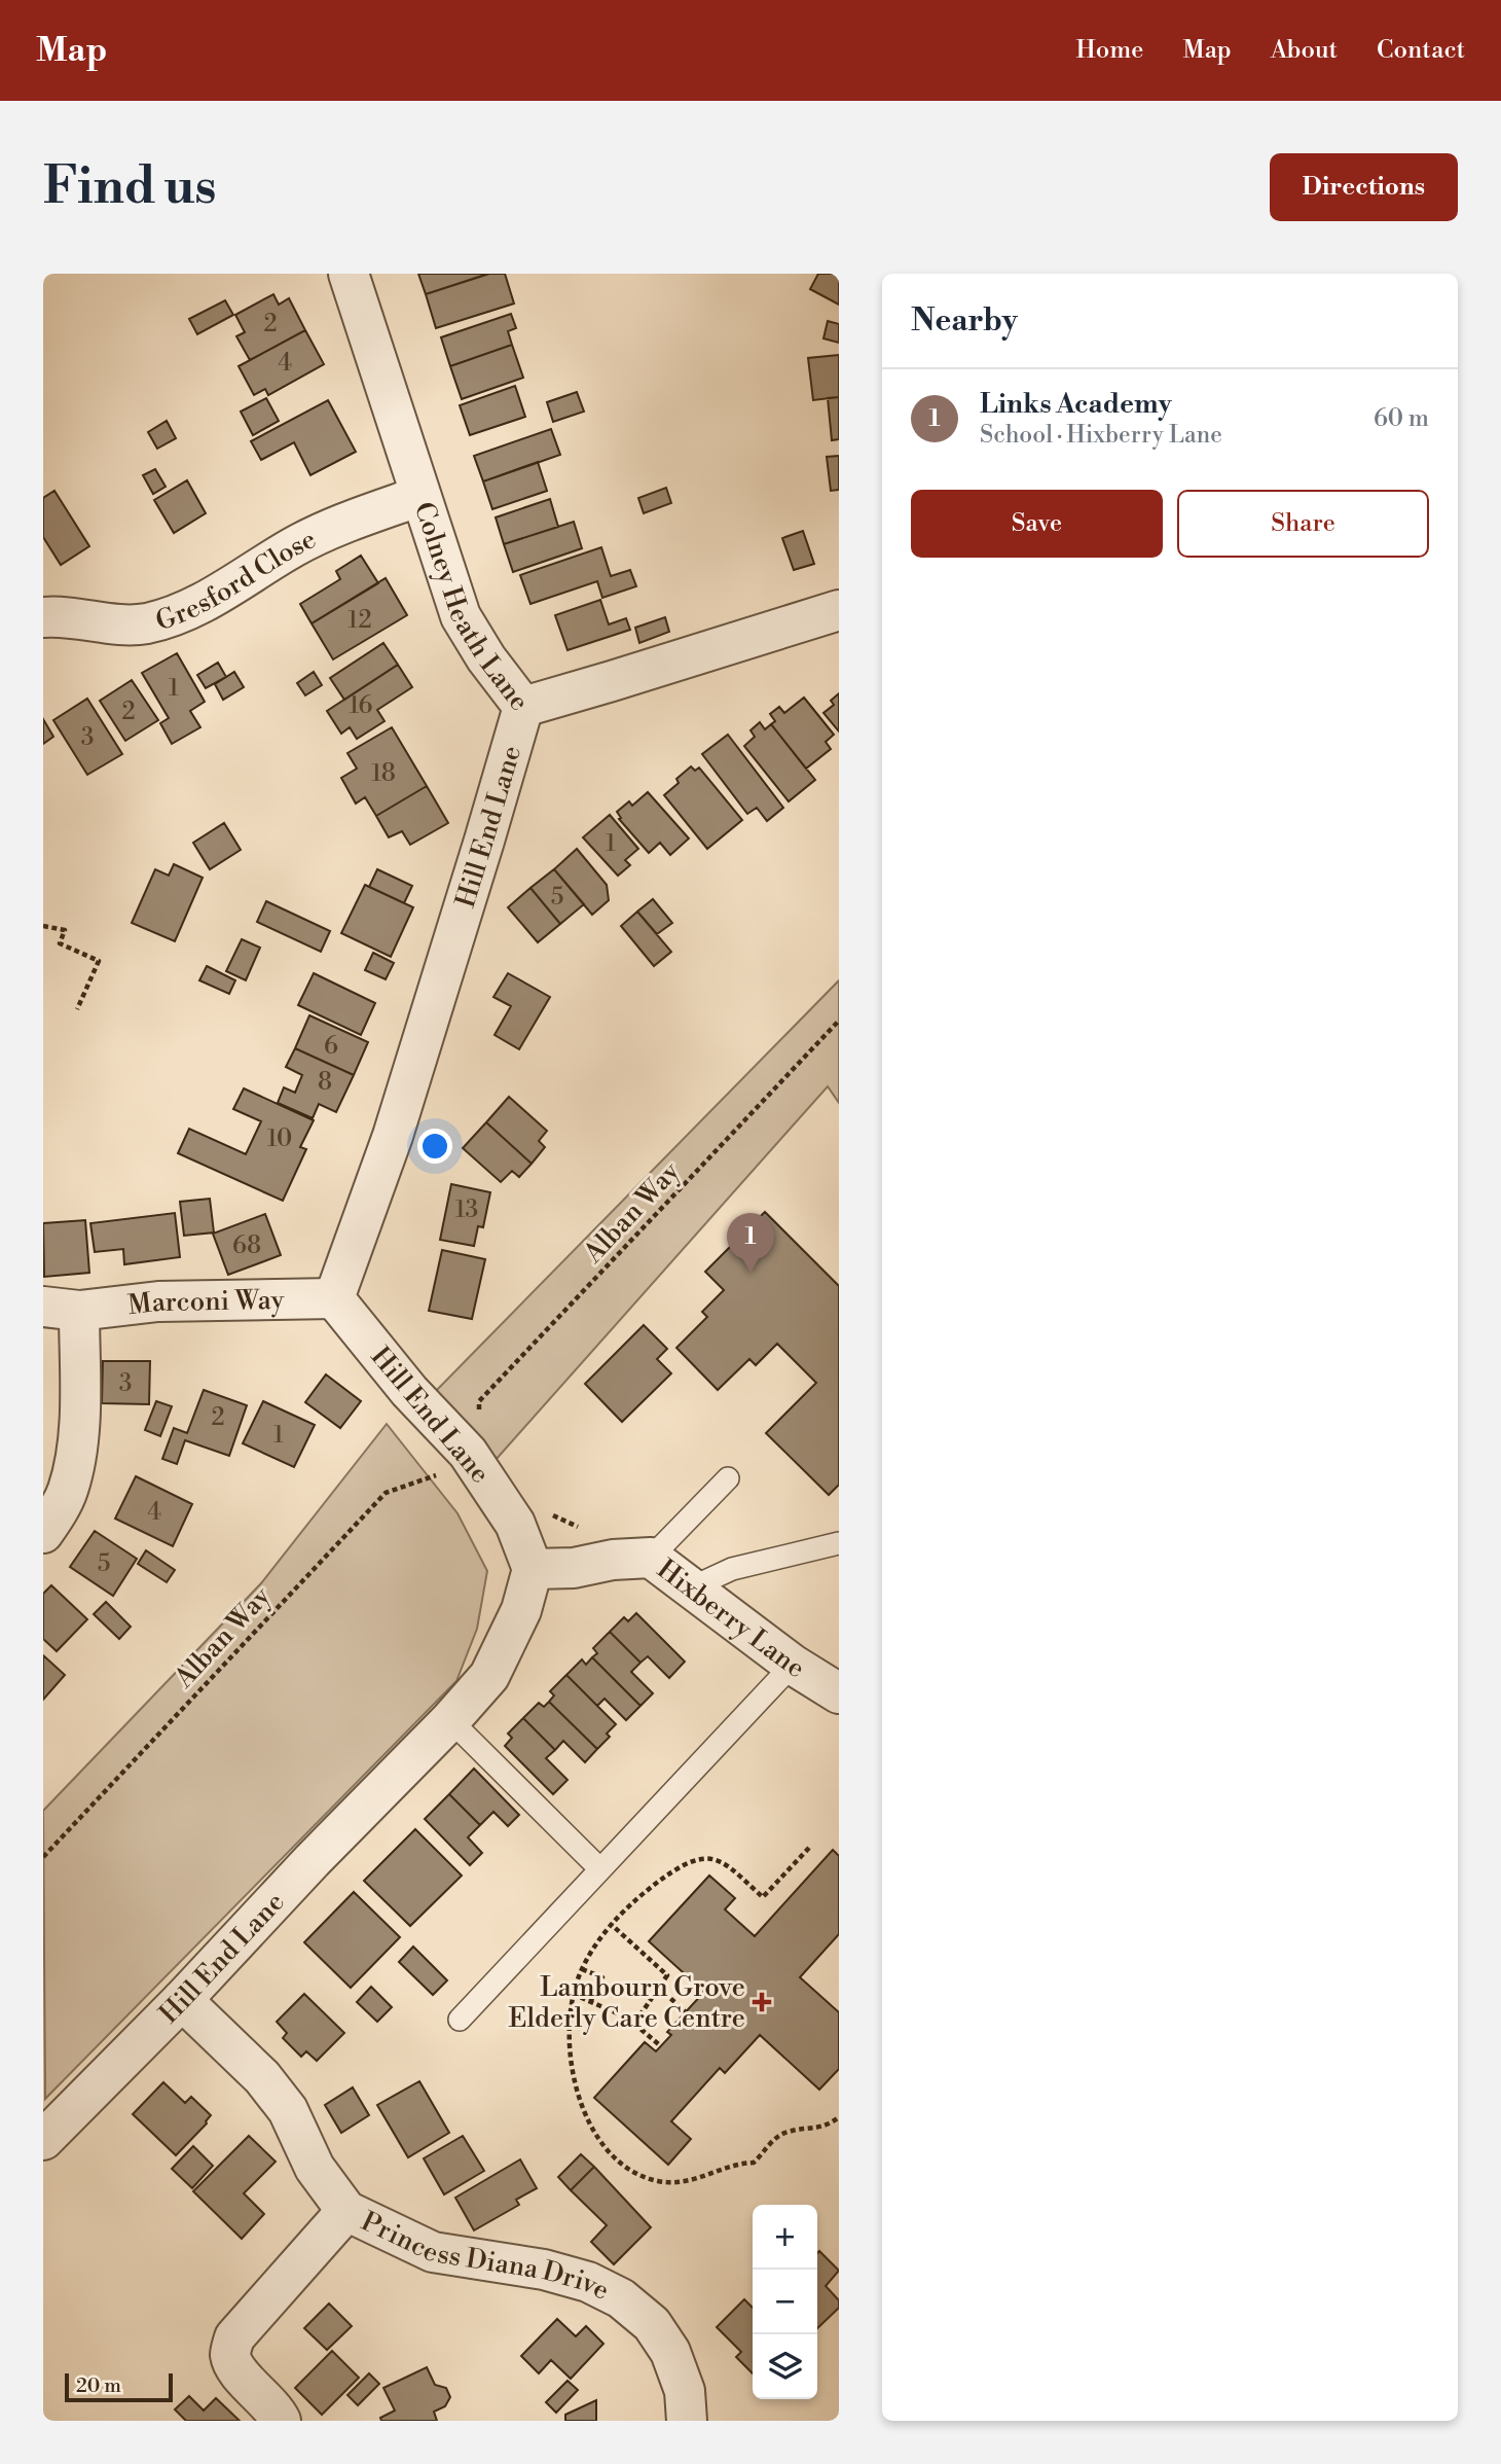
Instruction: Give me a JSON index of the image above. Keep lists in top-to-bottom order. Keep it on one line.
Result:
{"streets":{"street":["Gresford Close","Colney Heath Lane","Hill End Lane","Marconi Way","Hixberry Lane","Princess Diana Drive"],"path":["Alban Way"]},"crossings":[["Gresford Close","Colney Heath Lane"],["Colney Heath Lane","Hill End Lane"],["Hill End Lane","Marconi Way"],["Hill End Lane","Hixberry Lane"],["Hill End Lane","Princess Diana Drive"]],"places":{"health":["Lambourn Grove Elderly Care Centre"]},"house_numbers":["2","4","12","1","16","2","3","18","1","5","6","8","10","13","68","3","2","1","4","5"],"scale_bar":"20 m","page":{"header":"Map","nav":["Home","Map","About","Contact"],"buttons":["Directions",["Save","Share"]],"title":"Find us","heading":"Nearby","list":[{"mark":"1","name":"Links Academy","note":"School · Hixberry Lane","value":"60 m"}],"pins":"1","map_buttons":["+","−"],"scale":"20 m"}}
